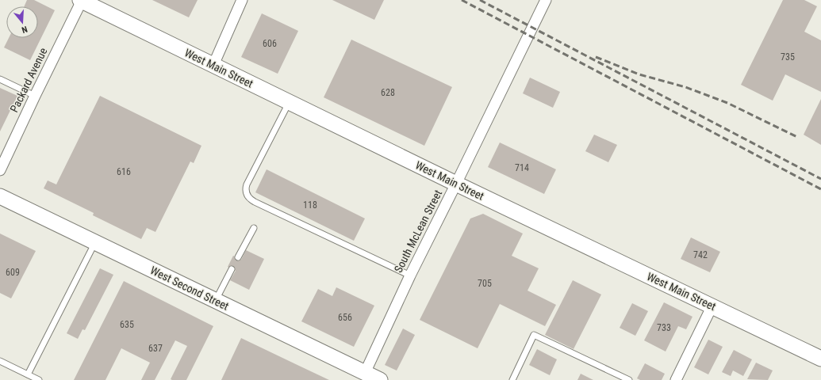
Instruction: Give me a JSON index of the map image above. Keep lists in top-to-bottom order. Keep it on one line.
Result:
{"streets":{"main road":["West Main Street","West Second Street"],"street":["Packard Avenue","South McLean Street"]},"crossings":[["West Main Street","Packard Avenue"],["West Main Street","South McLean Street"],["South McLean Street","West Second Street"]],"house_numbers":["606","735","628","714","616","118","742","609","705","656","635","733","637"],"north":"bottom"}
